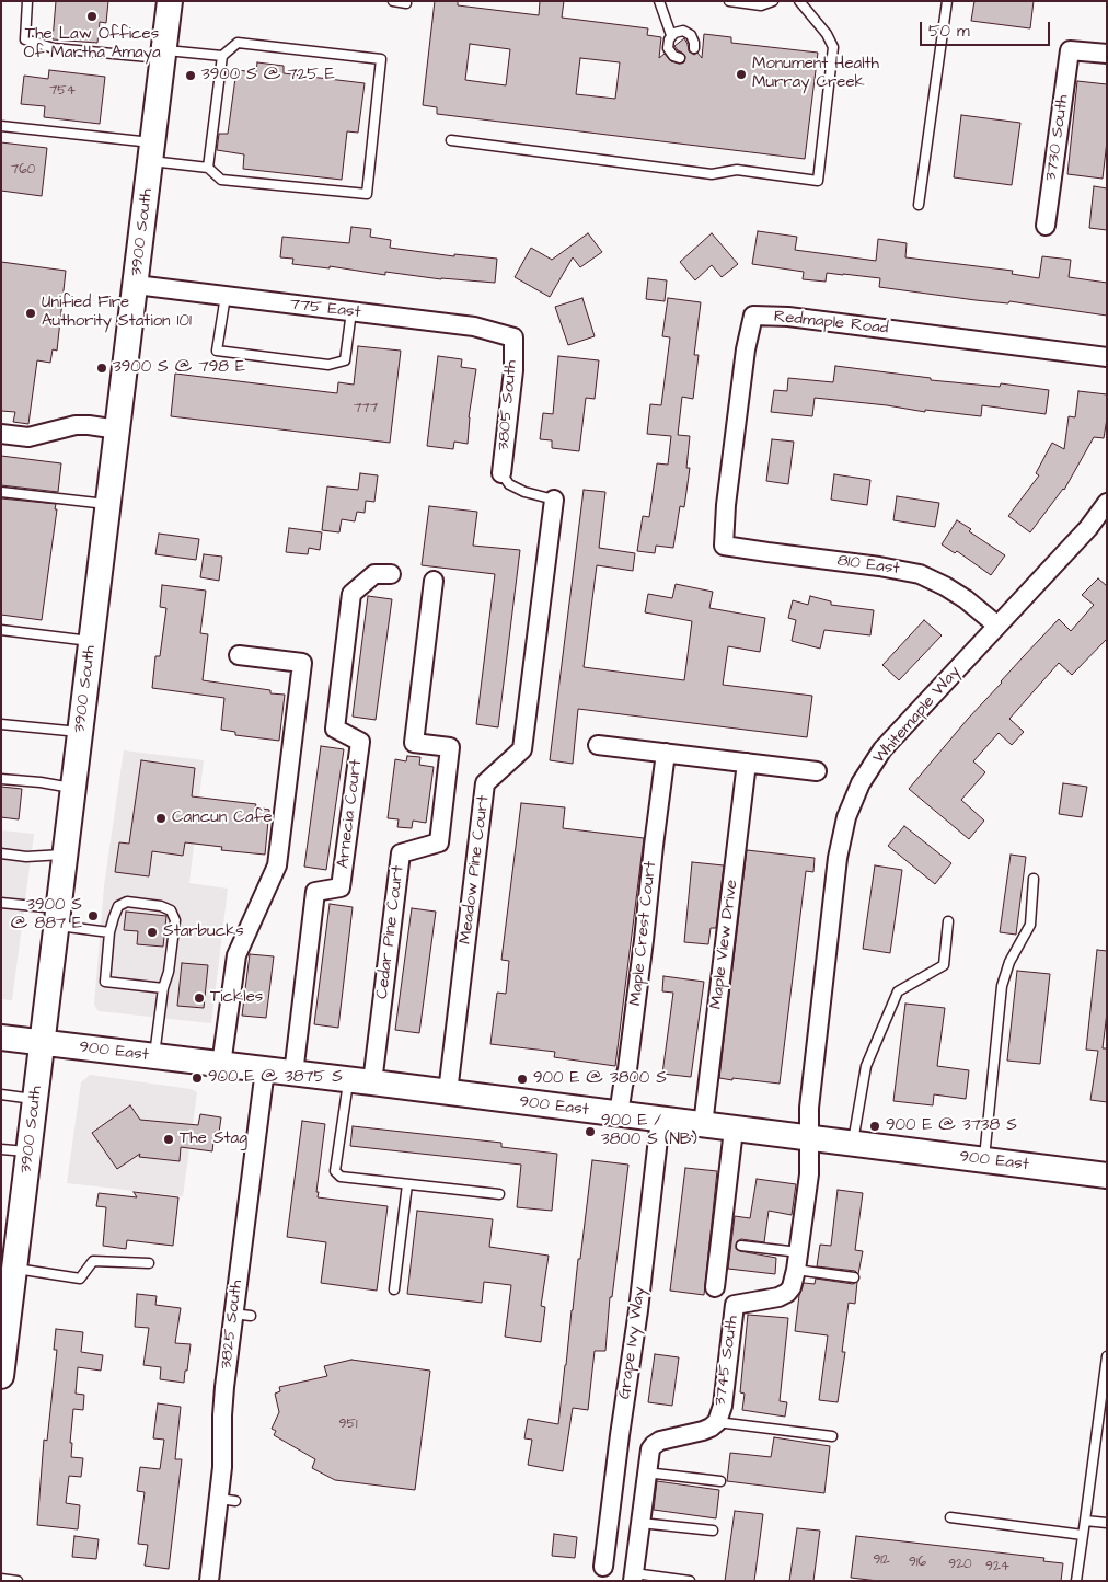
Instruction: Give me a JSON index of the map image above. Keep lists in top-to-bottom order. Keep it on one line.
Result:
{"streets":{"main road":["3900 South","900 East"],"street":["3730 South","775 East","Redmaple Road","3805 South","810 East","Whitemaple Way","Arnecia Court","Meadow Pine Court","Cedar Pine Court","Maple Crest Court","Maple View Drive","3825 South","Grape Ivy Way","3745 South"]},"crossings":[["3900 South","775 East"],["3900 South","900 East"],["775 East","3805 South"],["Redmaple Road","810 East"],["810 East","Whitemaple Way"],["Whitemaple Way","900 East"],["Whitemaple Way","3745 South"],["Arnecia Court","900 East"],["Meadow Pine Court","900 East"],["Cedar Pine Court","900 East"],["Maple Crest Court","900 East"],["Maple View Drive","900 East"],["900 East","3825 South"],["900 East","Grape Ivy Way"],["900 East","3745 South"]],"places":["The Law Offices Of Martha Amaya","Monument Health Murray Creek","3900 S @ 725 E","Unified Fire Authority Station 101","3900 S @ 798 E","Cancun Cafe","3900 S @ 887 E","Starbucks","Tickles","900 E @ 3875 S","900 E @ 3800 S","900 E @ 3738 S","900 E / 3800 S (NB)","The Stag"],"house_numbers":["754","760","777","951","912","916","920","924"],"scale_bar":"50 m"}
